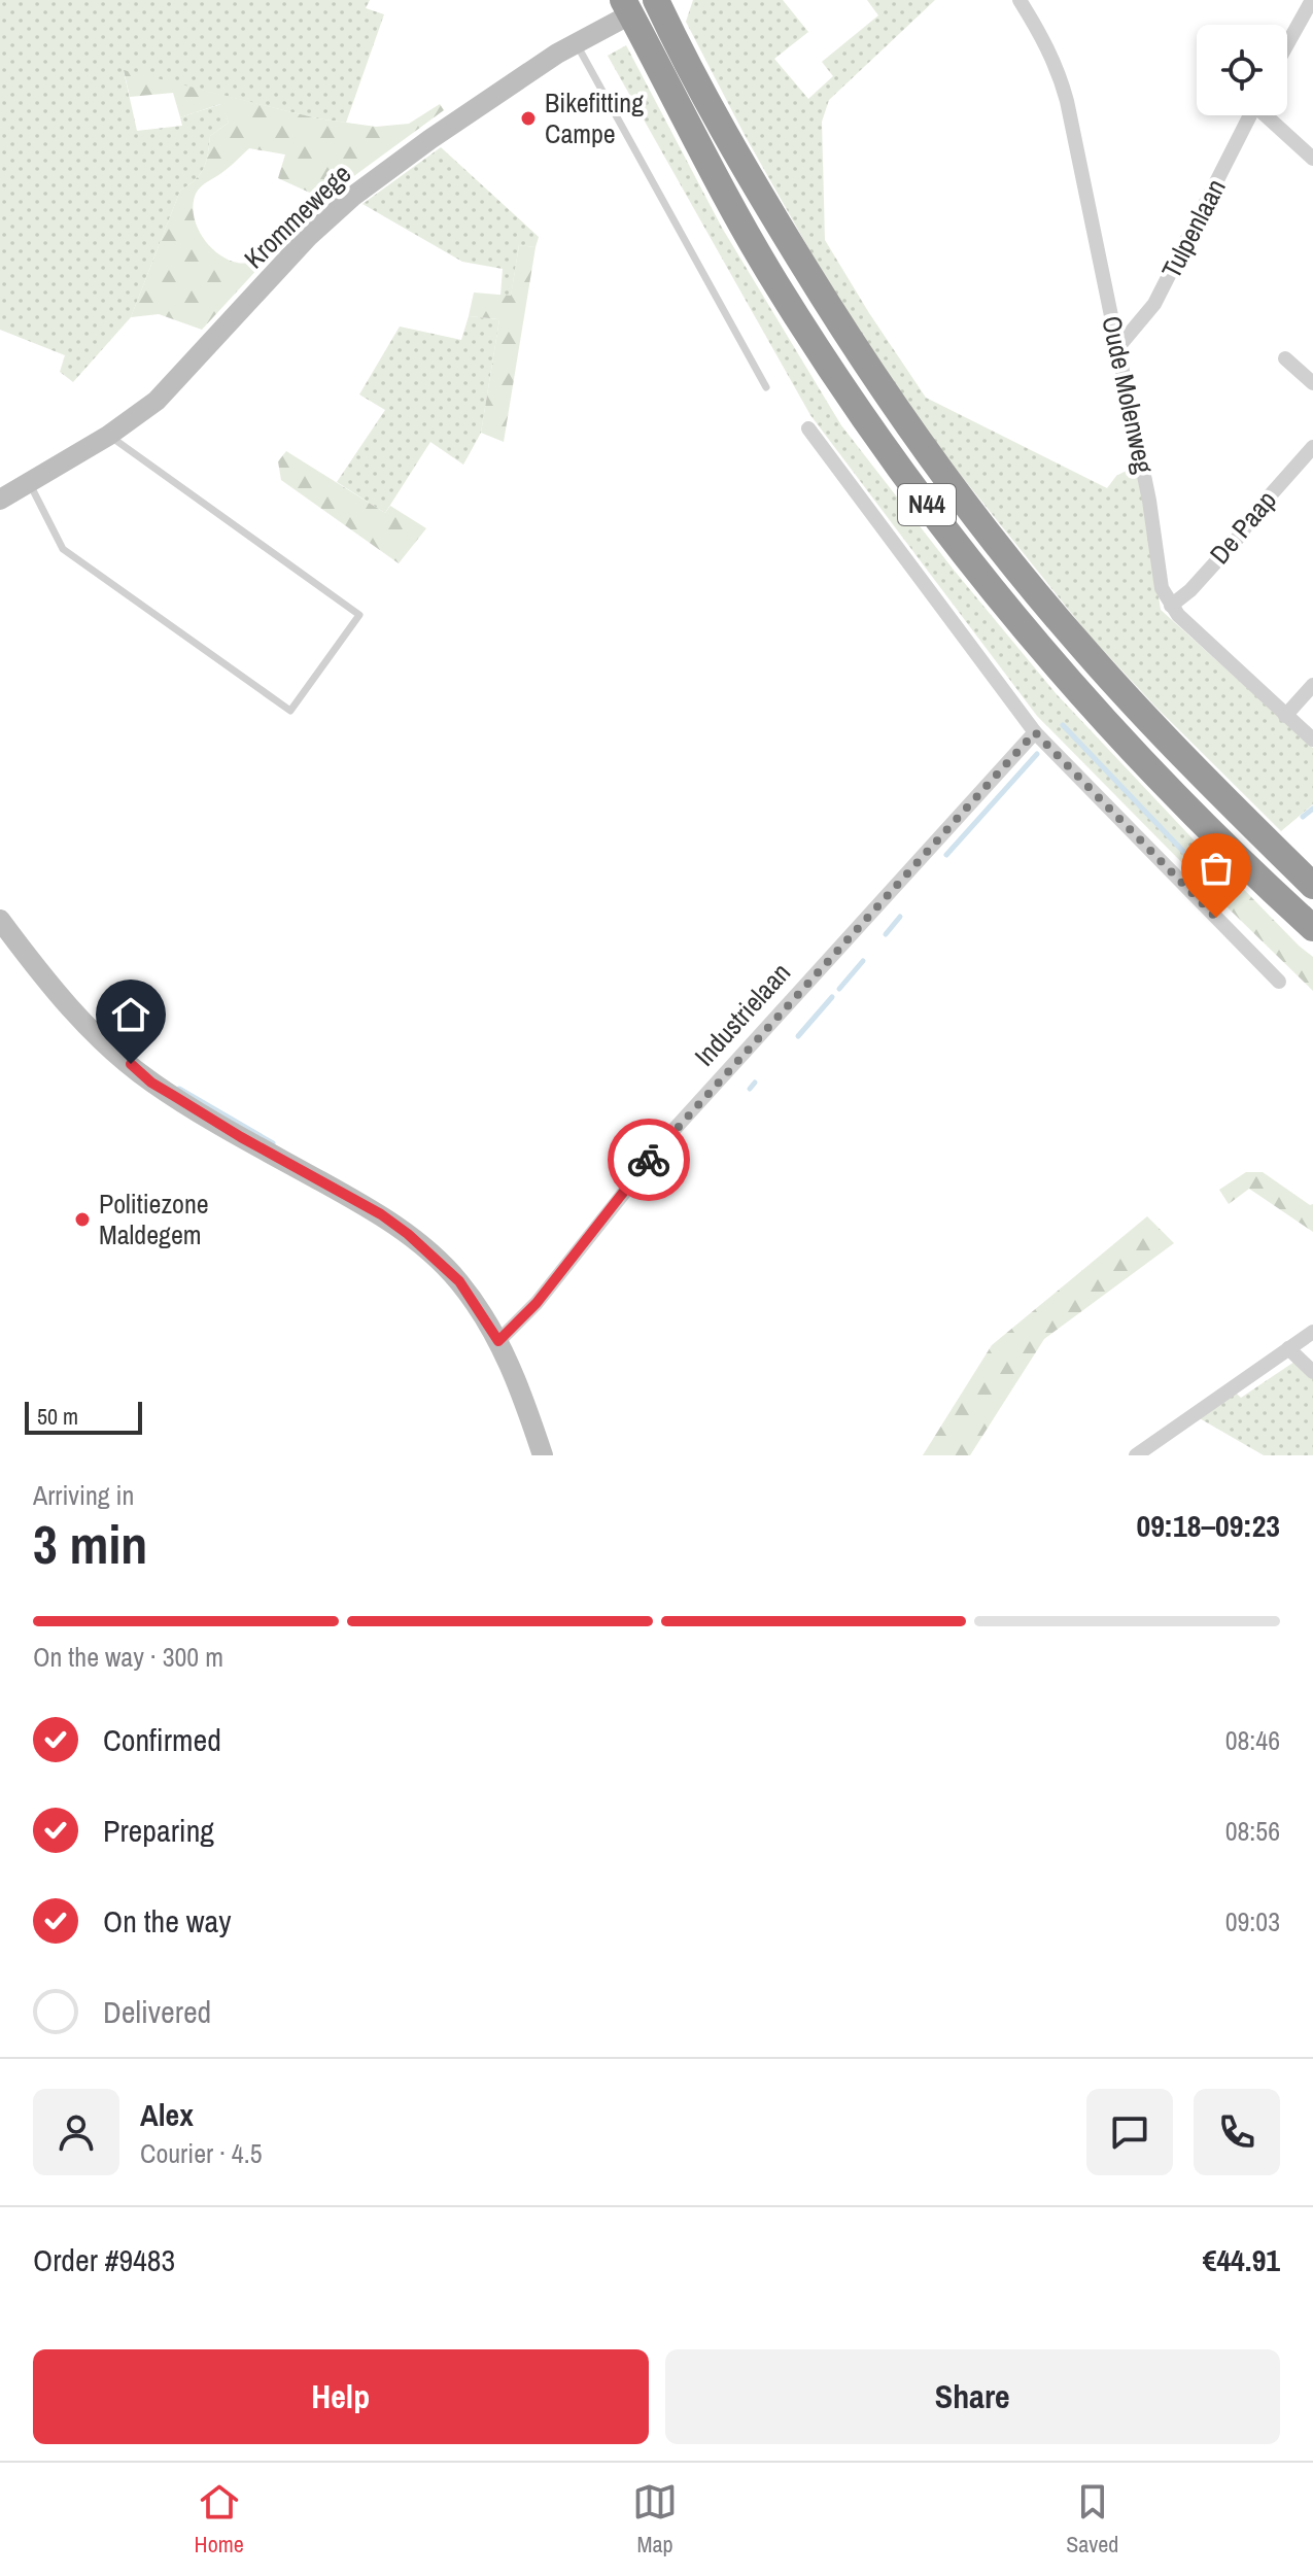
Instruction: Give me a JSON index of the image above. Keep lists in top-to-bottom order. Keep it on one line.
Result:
{"streets":{"highway":["N44"],"street":["Krommewege","Tulpenlaan","Oude Molenweg","De Paap","Industrielaan"]},"crossings":[["Krommewege","N44"],["Tulpenlaan","Oude Molenweg"],["Oude Molenweg","De Paap"]],"places":["Bikefitting Campe","Politiezone Maldegem"],"scale_bar":"50 m","page":{"scale":"50 m","heading":["3 min","Arriving in","09:18–09:23"],"panel":["Alex","Courier · 4.5","Order #9483","€44.91"],"bar":"On the way · 300 m","list":[["Confirmed","08:46"],["Preparing","08:56"],["On the way","09:03"],"Delivered"],"buttons":["Help","Share"],"tabs":["Home","Map","Saved"]}}
